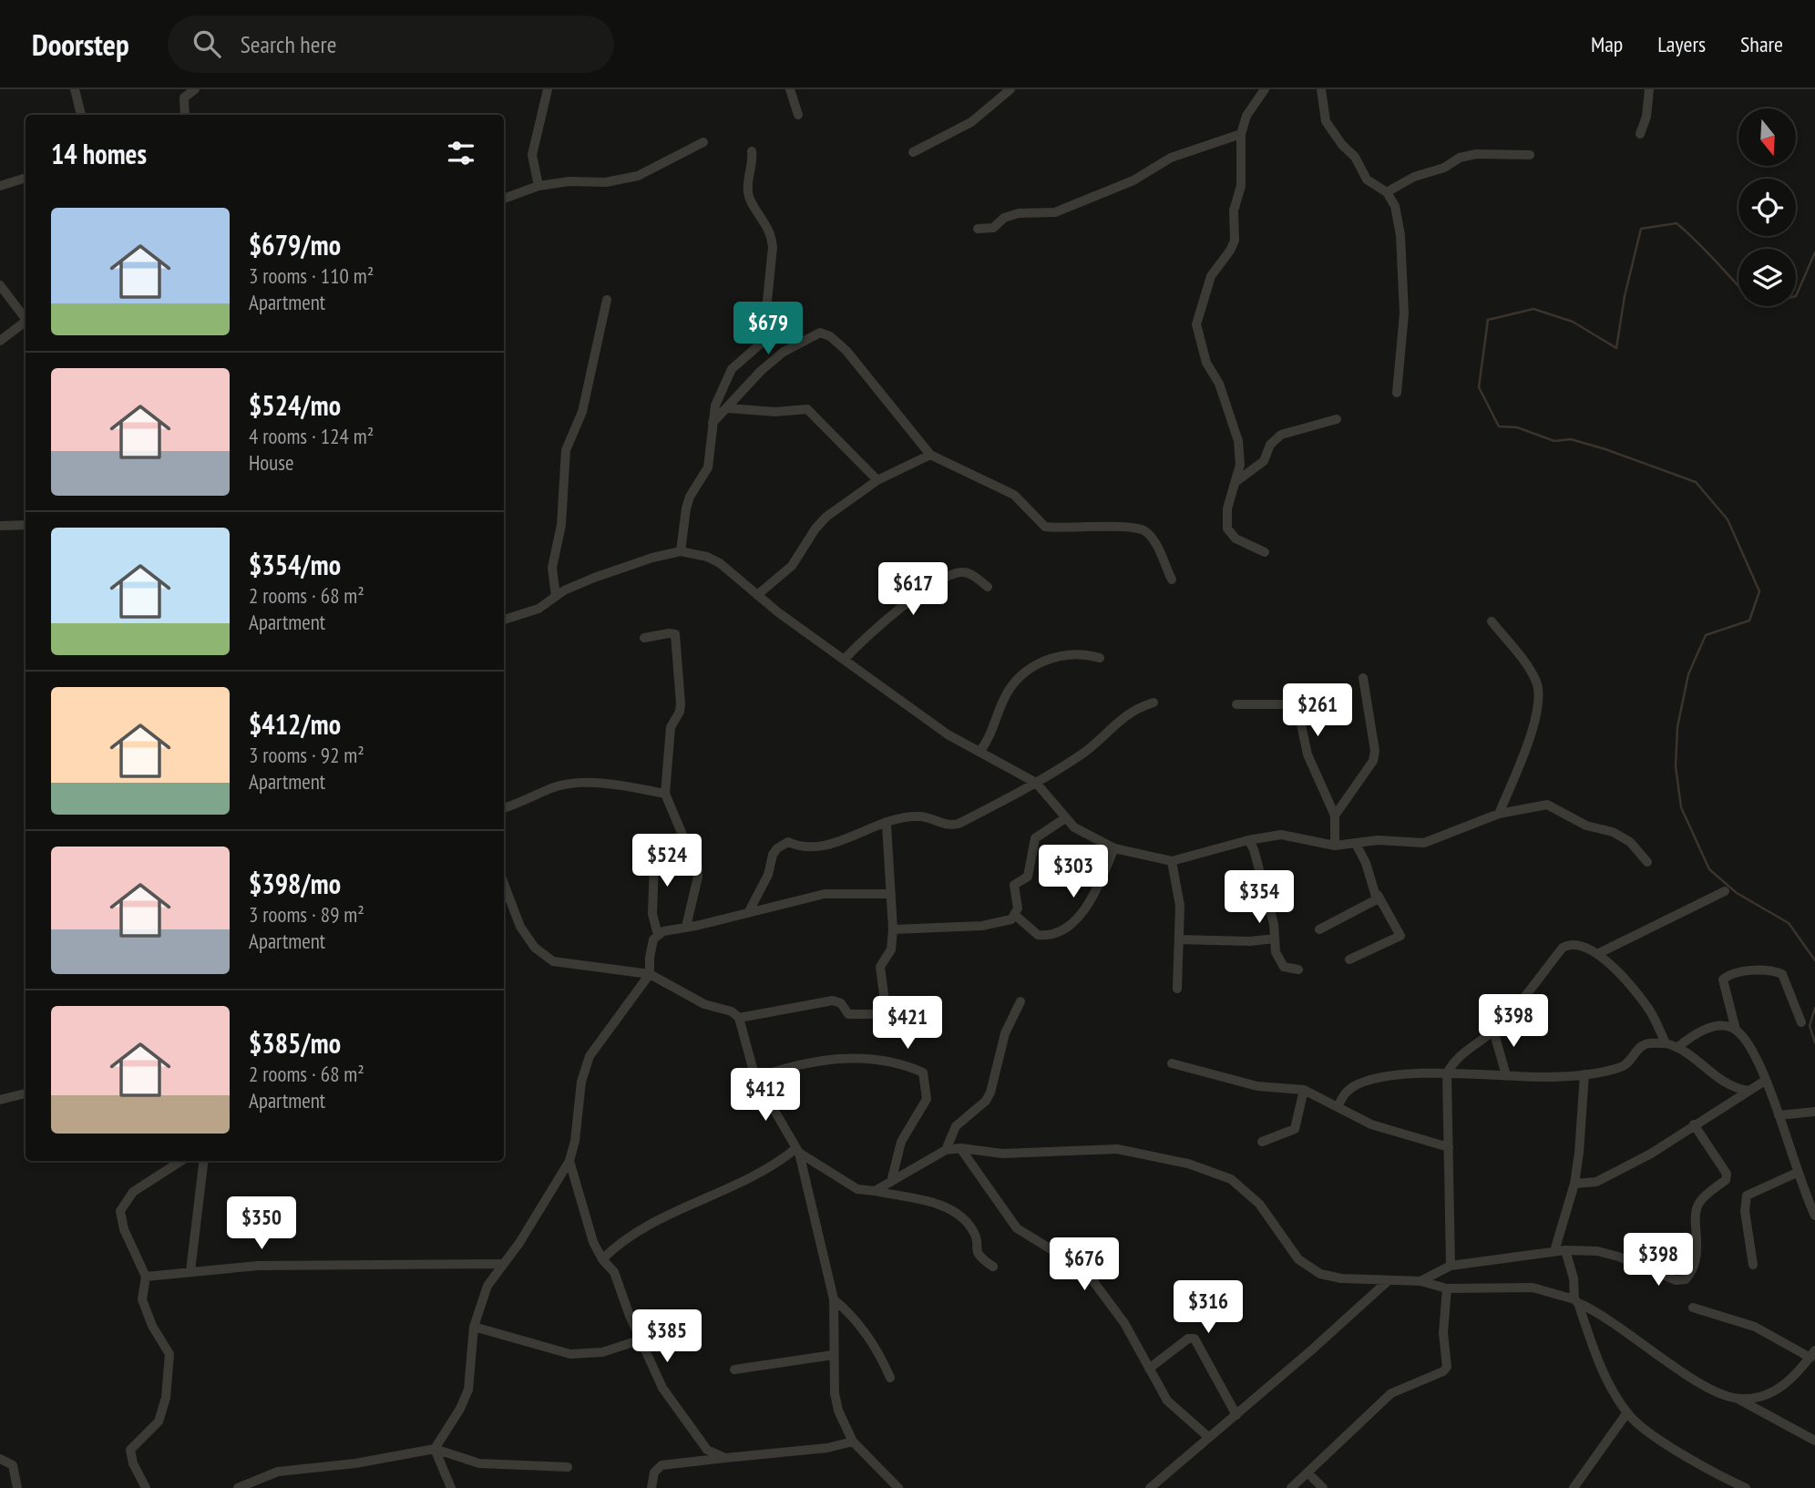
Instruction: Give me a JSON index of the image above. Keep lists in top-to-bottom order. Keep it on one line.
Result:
{"north":"bottom","page":{"header":"Doorstep","search":"Search here","nav":["Map","Layers","Share"],"heading":"14 homes","list":[{"name":"$679/mo","note":"3 rooms · 110 m² · Apartment"},{"name":"$524/mo","note":"4 rooms · 124 m² · House"},{"name":"$354/mo","note":"2 rooms · 68 m² · Apartment"},{"name":"$412/mo","note":"3 rooms · 92 m² · Apartment"},{"name":"$398/mo","note":"3 rooms · 89 m² · Apartment"},{"name":"$385/mo","note":"2 rooms · 68 m² · Apartment"}],"price":["$679","$617","$261","$524","$303","$354","$398","$421","$412","$350","$398","$676","$316","$385"]}}
